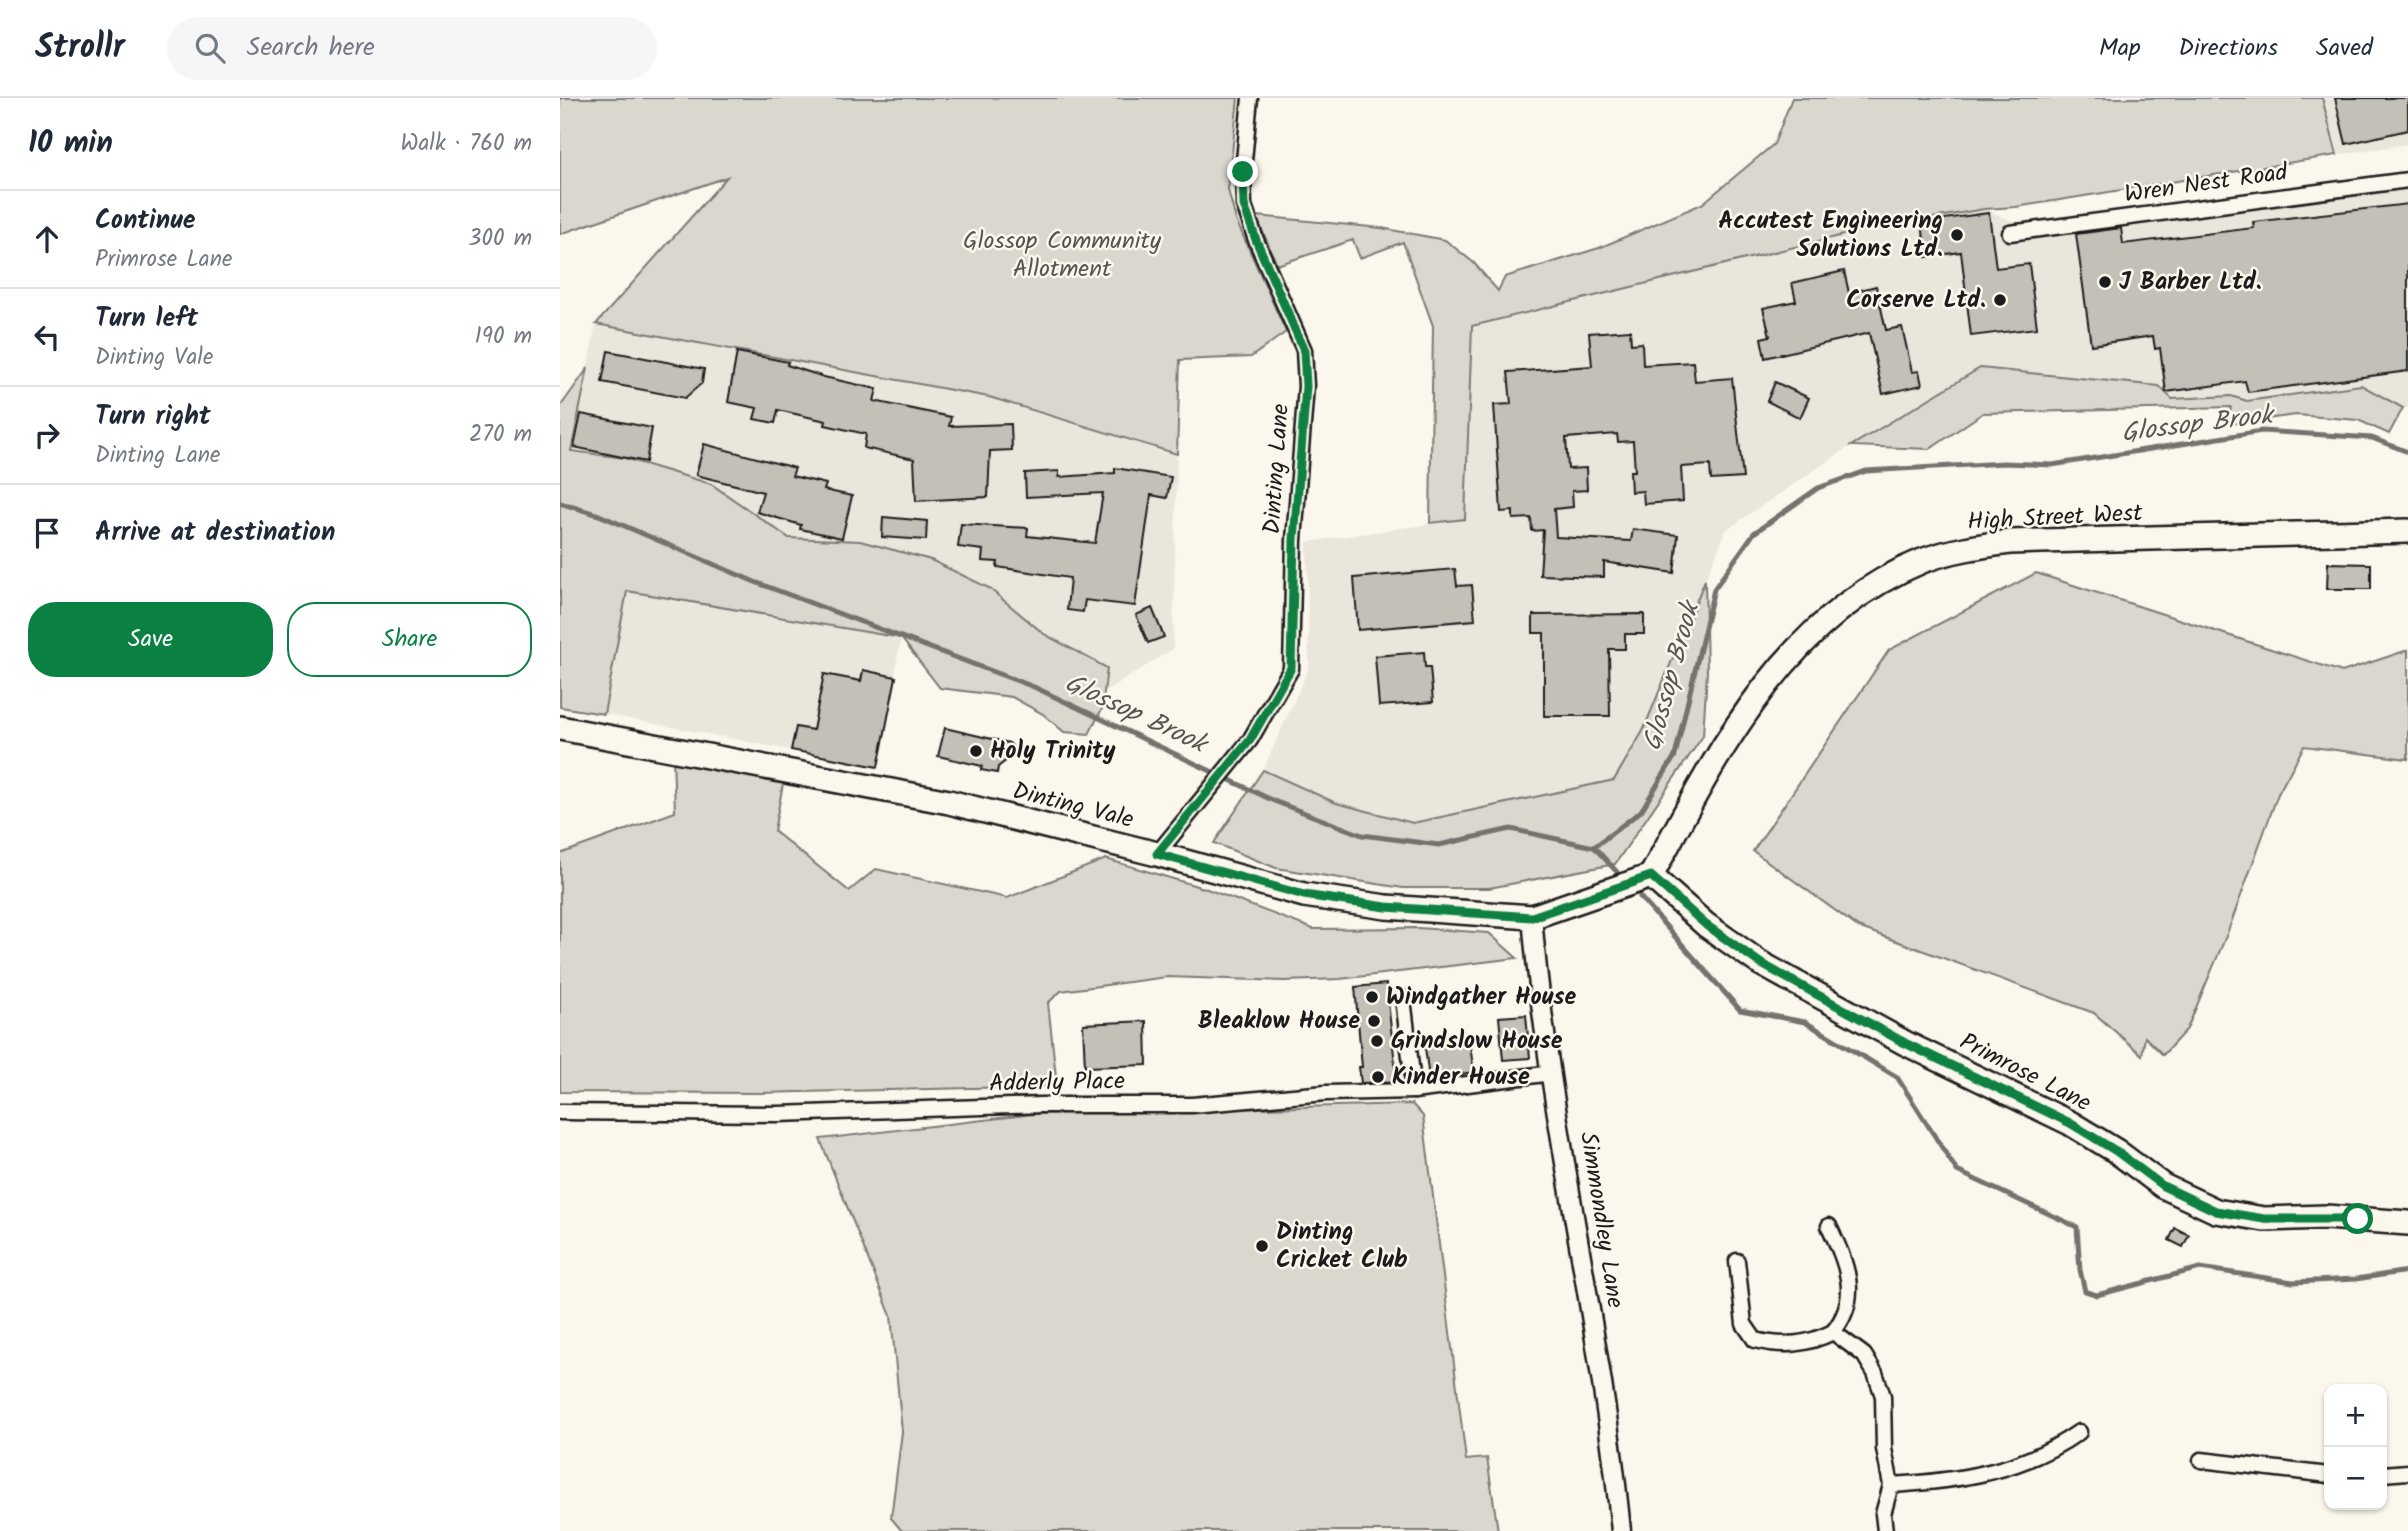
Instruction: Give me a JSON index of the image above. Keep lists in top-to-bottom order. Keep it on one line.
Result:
{"streets":{"main road":["High Street West","Dinting Vale","Primrose Lane"],"street":["Wren Nest Road","Dinting Lane","Adderly Place","Simmondley Lane"]},"crossings":[["Dinting Lane","Dinting Vale"],["High Street West","Dinting Vale"],["High Street West","Primrose Lane"],["Dinting Vale","Primrose Lane"],["Dinting Vale","Simmondley Lane"],["Adderly Place","Simmondley Lane"]],"water":["Glossop Brook"],"parks":["Glossop Community Allotment"],"places":["Accutest Engineering Solutions Ltd.","J Barber Ltd.","Corserve Ltd.","Holy Trinity","Windgather House","Bleaklow House","Grindslow House","Kinder House","Dinting Cricket Club"],"page":{"header":"Strollr","search":"Search here","nav":["Map","Directions","Saved"],"heading":["10 min","Walk · 760 m"],"list":[["Continue","Primrose Lane","300 m"],["Turn left","Dinting Vale","190 m"],["Turn right","Dinting Lane","270 m"],"Arrive at destination"],"buttons":["Save","Share"],"map_buttons":["+","−"]}}
